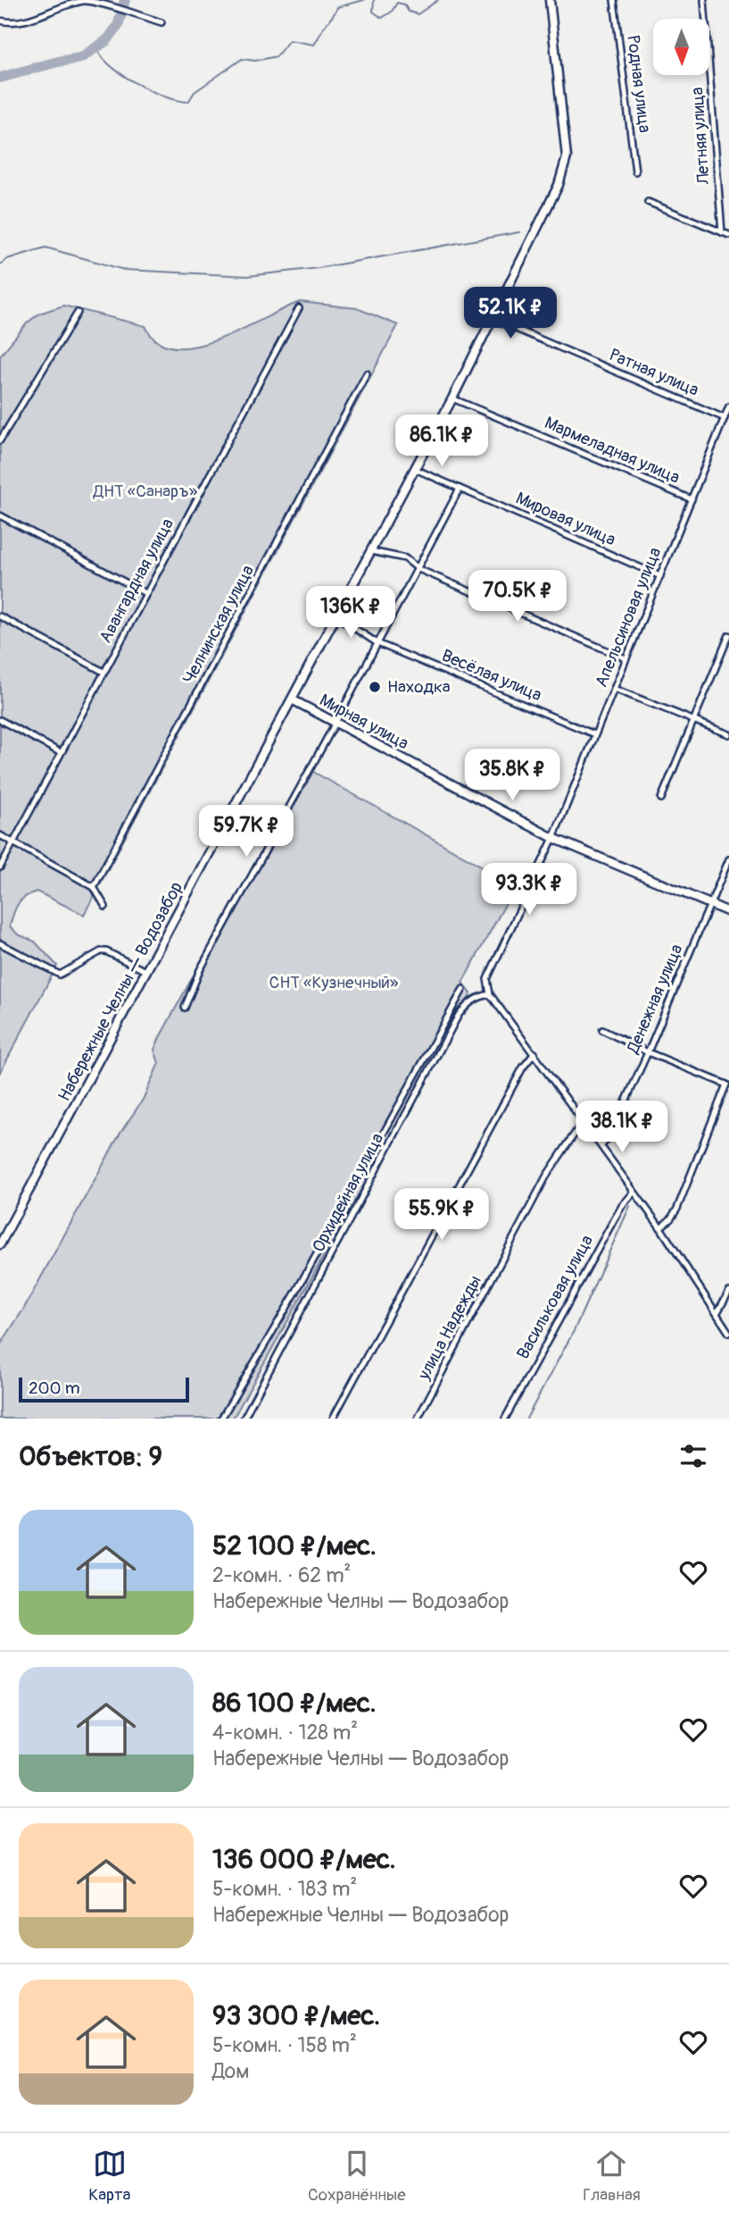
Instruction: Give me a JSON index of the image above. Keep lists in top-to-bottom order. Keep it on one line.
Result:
{"streets":{"main road":["Мирная улица","Набережные Челны — Водозабор"],"street":["Родная улица","Летняя улица","Ратная улица","Мармеладная улица","Мировая улица","Авангардная улица","Апельсиновая улица","Челнинская улица","Весёлая улица","Денежная улица","Орхидейная улица","Васильковая улица","улица Надежды"]},"crossings":[["Ратная улица","Апельсиновая улица"],["Ратная улица","Набережные Челны — Водозабор"],["Мармеладная улица","Апельсиновая улица"],["Мармеладная улица","Набережные Челны — Водозабор"],["Мировая улица","Апельсиновая улица"],["Мировая улица","Набережные Челны — Водозабор"],["Апельсиновая улица","Весёлая улица"],["Апельсиновая улица","Мирная улица"],["Апельсиновая улица","Орхидейная улица"],["Весёлая улица","Набережные Челны — Водозабор"],["Мирная улица","Набережные Челны — Водозабор"],["Мирная улица","Денежная улица"]],"parks":["ДНТ «Санаръ»","СНТ «Кузнечный»"],"places":["Находка"],"scale_bar":"200 m","north":"bottom","page":{"price":["52.1K ₽","86.1K ₽","70.5K ₽","136K ₽","35.8K ₽","59.7K ₽","93.3K ₽","38.1K ₽","55.9K ₽"],"scale":"200 m","heading":"Объектов: 9","list":[{"name":"52 100 ₽/мес.","note":"2-комн. · 62 m² · Набережные Челны — Водозабор"},{"name":"86 100 ₽/мес.","note":"4-комн. · 128 m² · Набережные Челны — Водозабор"},{"name":"136 000 ₽/мес.","note":"5-комн. · 183 m² · Набережные Челны — Водозабор"},{"name":"93 300 ₽/мес.","note":"5-комн. · 158 m² · Дом"}],"tabs":["Карта","Сохранённые","Главная"]}}
